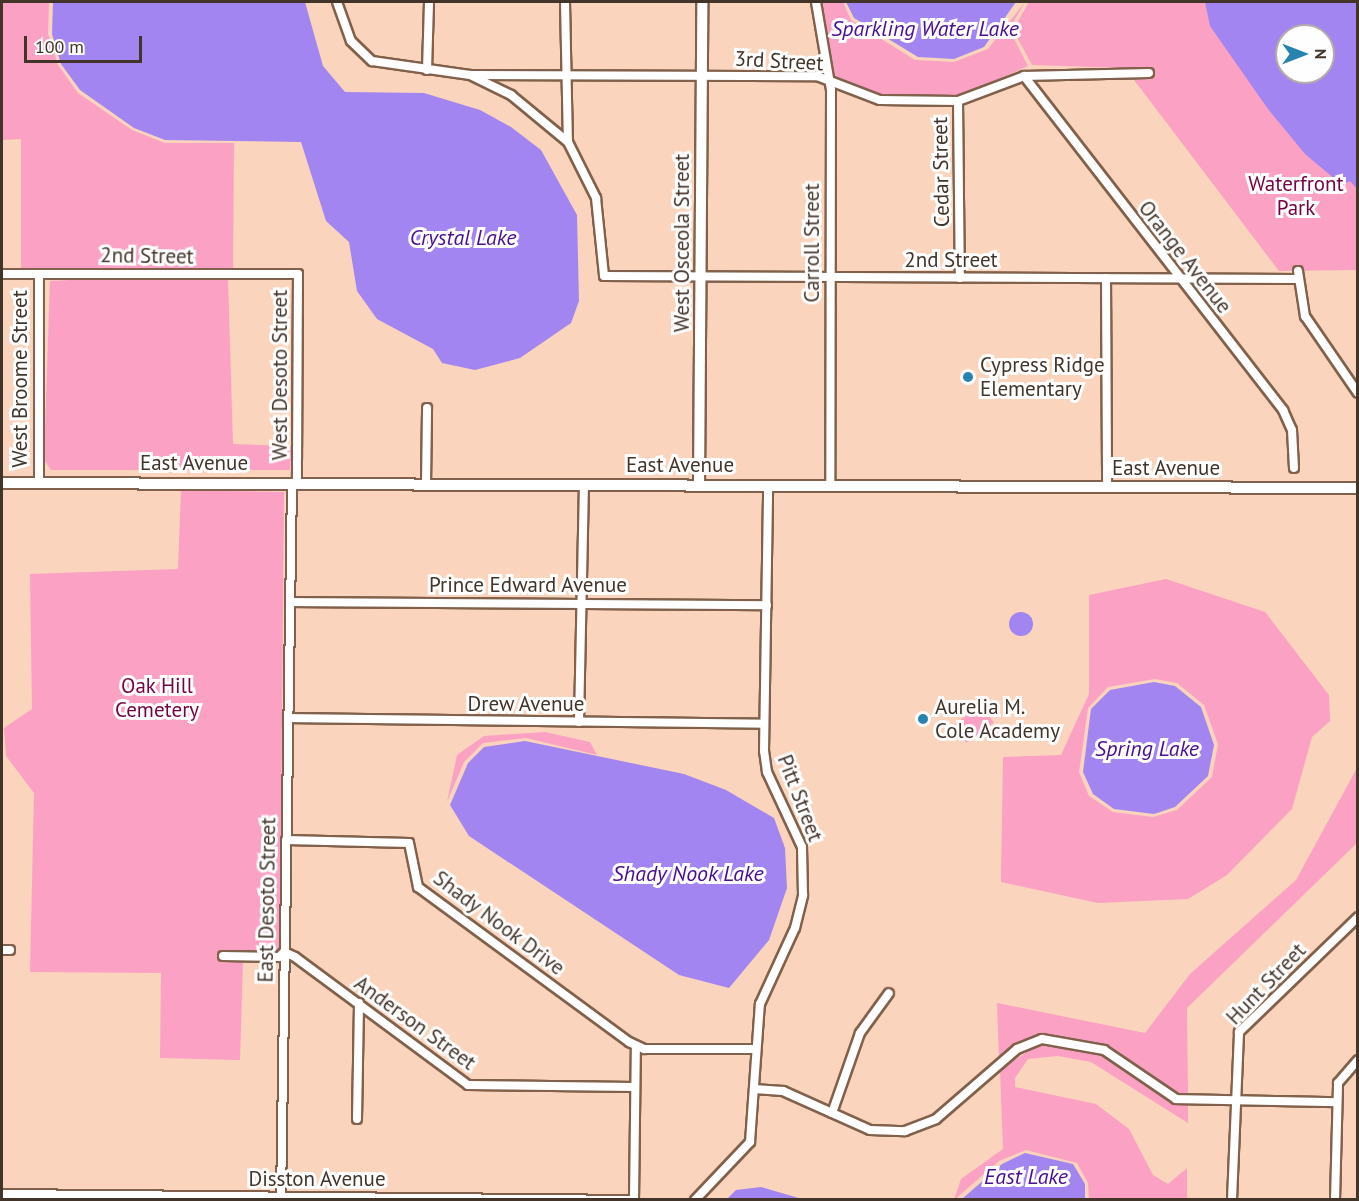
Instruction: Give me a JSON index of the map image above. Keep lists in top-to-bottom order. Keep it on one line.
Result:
{"streets":{"street":["3rd Street","Cedar Street","West Osceola Street","Carroll Street","2nd Street","Orange Avenue","West Desoto Street","West Broome Street","East Avenue","Prince Edward Avenue","Drew Avenue","Pitt Street","East Desoto Street","Shady Nook Drive","Hunt Street","Anderson Street","Disston Avenue"]},"crossings":[["3rd Street","Cedar Street"],["3rd Street","West Osceola Street"],["3rd Street","Carroll Street"],["3rd Street","Orange Avenue"],["Cedar Street","2nd Street"],["West Osceola Street","2nd Street"],["West Osceola Street","East Avenue"],["Carroll Street","2nd Street"],["Carroll Street","East Avenue"],["2nd Street","Orange Avenue"],["2nd Street","West Desoto Street"],["2nd Street","West Broome Street"],["West Desoto Street","East Avenue"],["West Desoto Street","East Desoto Street"],["West Broome Street","East Avenue"],["East Avenue","Pitt Street"],["East Avenue","East Desoto Street"],["Prince Edward Avenue","Pitt Street"],["Prince Edward Avenue","East Desoto Street"],["Drew Avenue","Pitt Street"],["Drew Avenue","East Desoto Street"],["East Desoto Street","Shady Nook Drive"],["East Desoto Street","Anderson Street"],["East Desoto Street","Disston Avenue"]],"water":["Sparkling Water Lake","Crystal Lake","Spring Lake","Shady Nook Lake","East Lake"],"parks":["Waterfront Park","Oak Hill Cemetery"],"places":["Cypress Ridge Elementary","Aurelia M. Cole Academy"],"scale_bar":"100 m","north":"right"}
